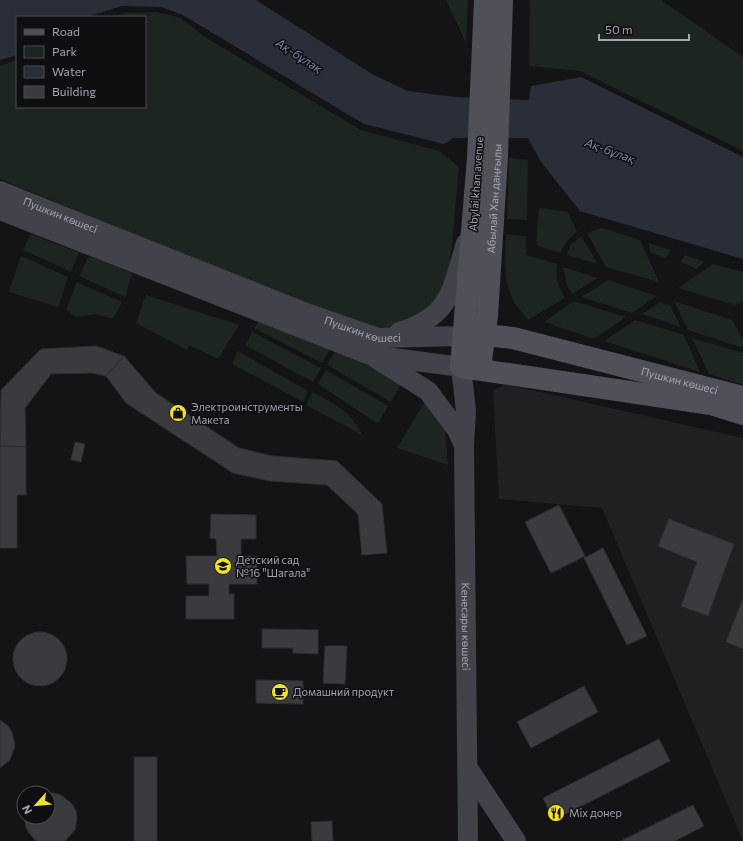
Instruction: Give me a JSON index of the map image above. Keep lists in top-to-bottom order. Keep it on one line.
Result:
{"streets":{"main road":["Abylai khan avenue","Абылай Хан даңғылы","Пушкин көшесі","Кенесары көшесі"]},"crossings":[["Abylai khan avenue","Абылай Хан даңғылы"],["Abylai khan avenue","Пушкин көшесі"],["Abylai khan avenue","Кенесары көшесі"],["Абылай Хан даңғылы","Пушкин көшесі"],["Пушкин көшесі","Кенесары көшесі"]],"water":["Ақ-бұлақ"],"places":{"shop":["Электроинструменты Макета"],"school or university":["Детский сад №16 \"Шагала\""],"cafe":["Домашний продукт"],"restaurant":["Mix донер"]},"legend":["Road","Park","Water","Building"],"scale_bar":"50 m","north":"bottom left"}
